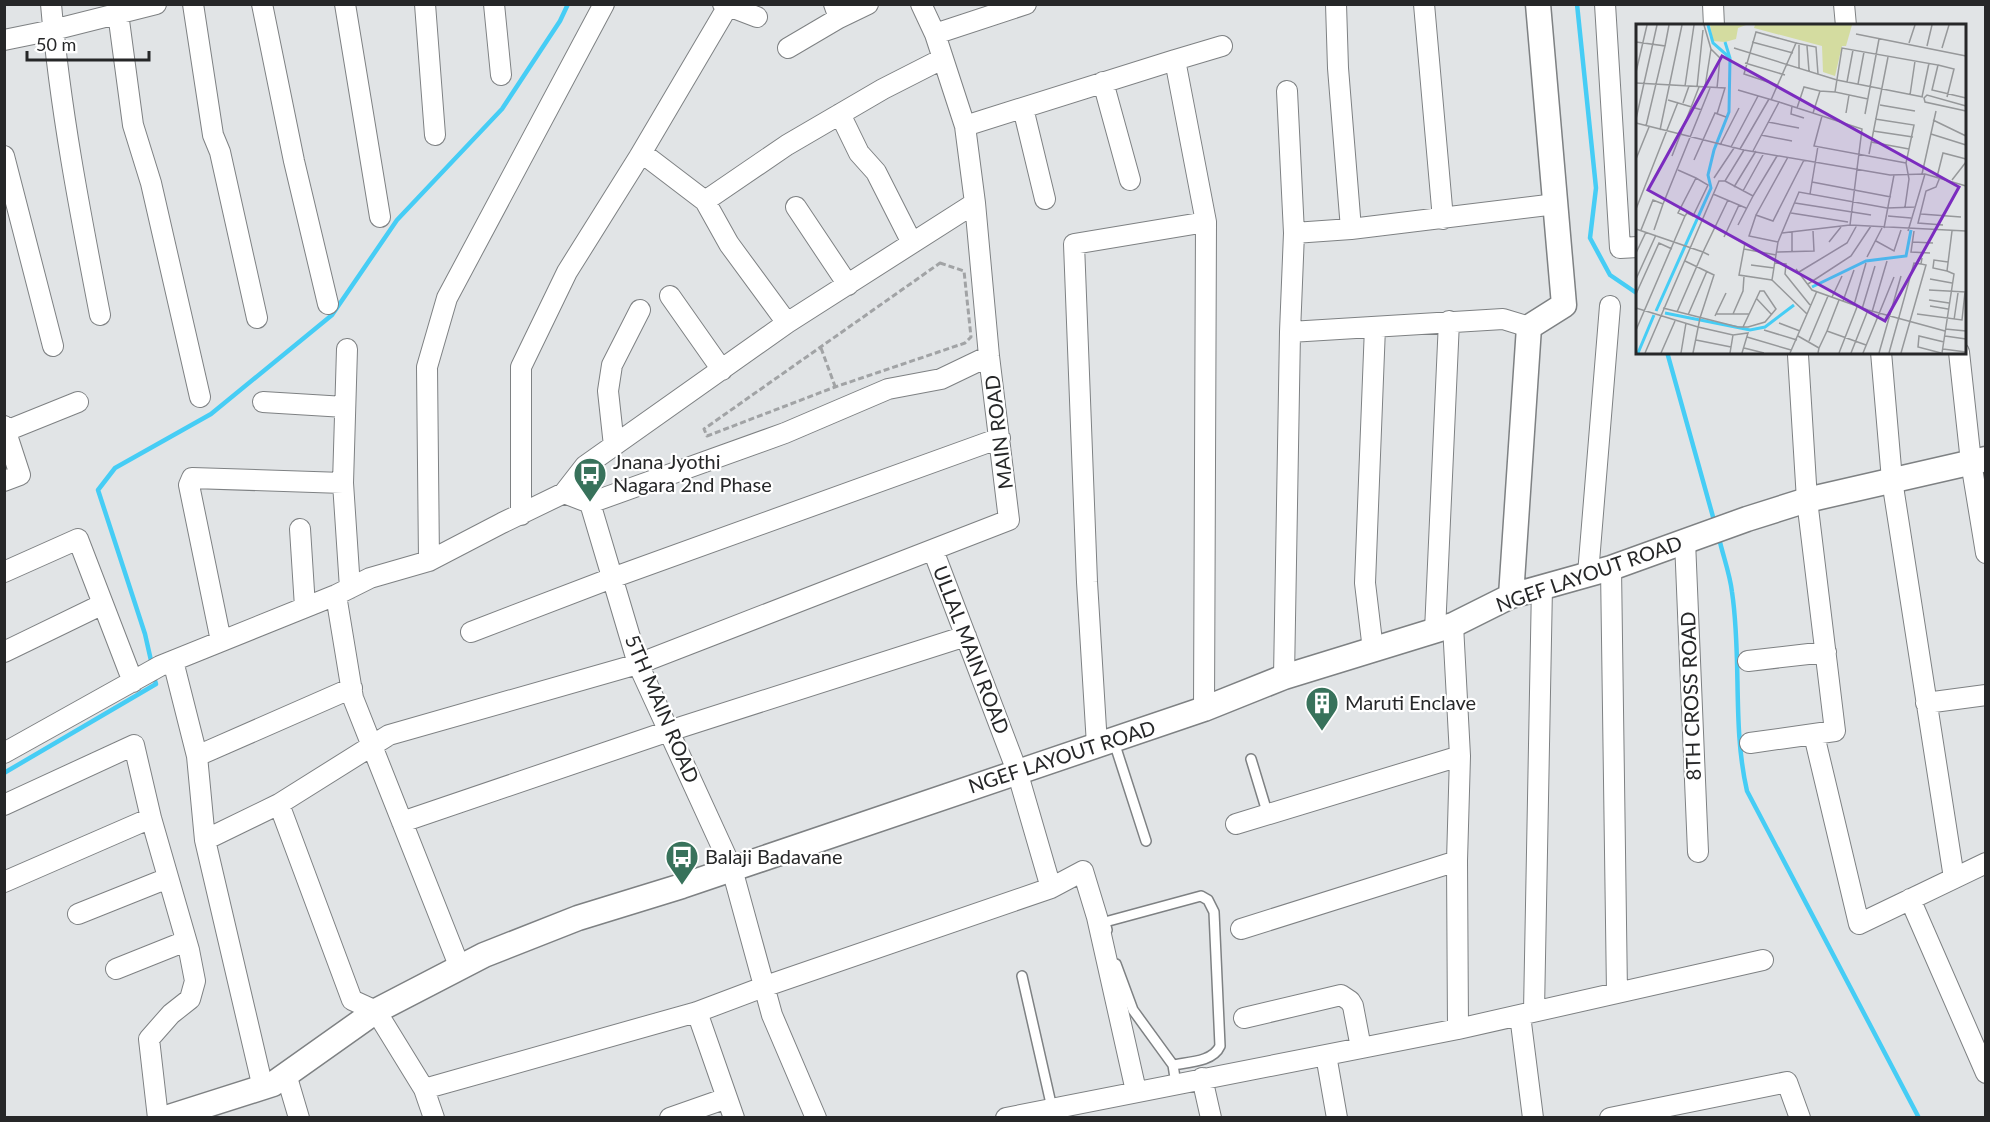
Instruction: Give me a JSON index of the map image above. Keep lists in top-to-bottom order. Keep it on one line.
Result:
{"streets":{"street":["MAIN ROAD","NGEF LAYOUT ROAD","ULLAL MAIN ROAD","8TH CROSS ROAD","5TH MAIN ROAD"]},"crossings":[["MAIN ROAD","ULLAL MAIN ROAD"],["NGEF LAYOUT ROAD","ULLAL MAIN ROAD"],["NGEF LAYOUT ROAD","8TH CROSS ROAD"],["NGEF LAYOUT ROAD","5TH MAIN ROAD"]],"places":{"bus stop":["Jnana Jyothi Nagara 2nd Phase","Balaji Badavane"],"building":["Maruti Enclave"]},"scale_bar":"50 m"}
